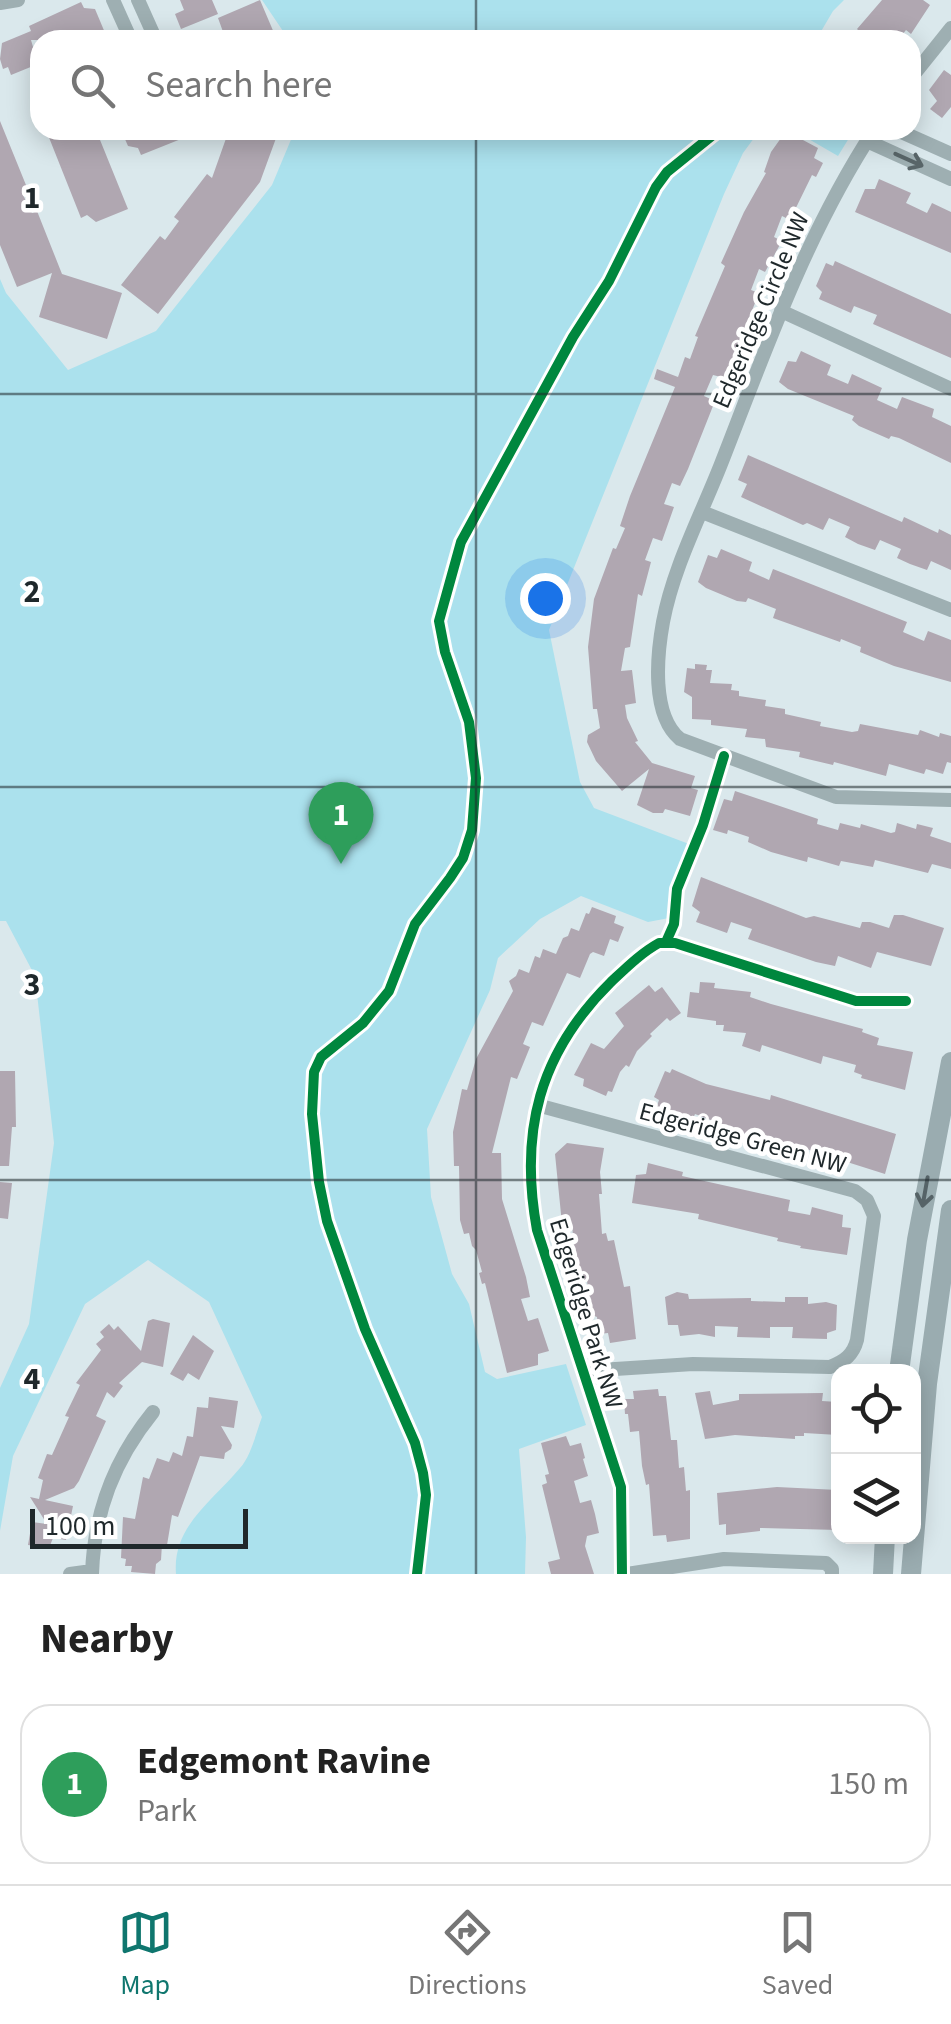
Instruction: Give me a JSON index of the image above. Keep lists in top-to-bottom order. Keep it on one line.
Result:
{"streets":{"street":["Edgeridge Circle NW","Edgeridge Green NW","Edgeridge Park NW"]},"crossings":[["Edgeridge Green NW","Edgeridge Park NW"]],"scale_bar":"100 m","page":{"search":"Search here","pins":"1","scale":"100 m","heading":"Nearby","list":[{"mark":"1","name":"Edgemont Ravine","note":"Park","value":"150 m"}],"nav":["Map","Directions","Saved"]},"grid":{"rows":["1","2","3","4"]}}
